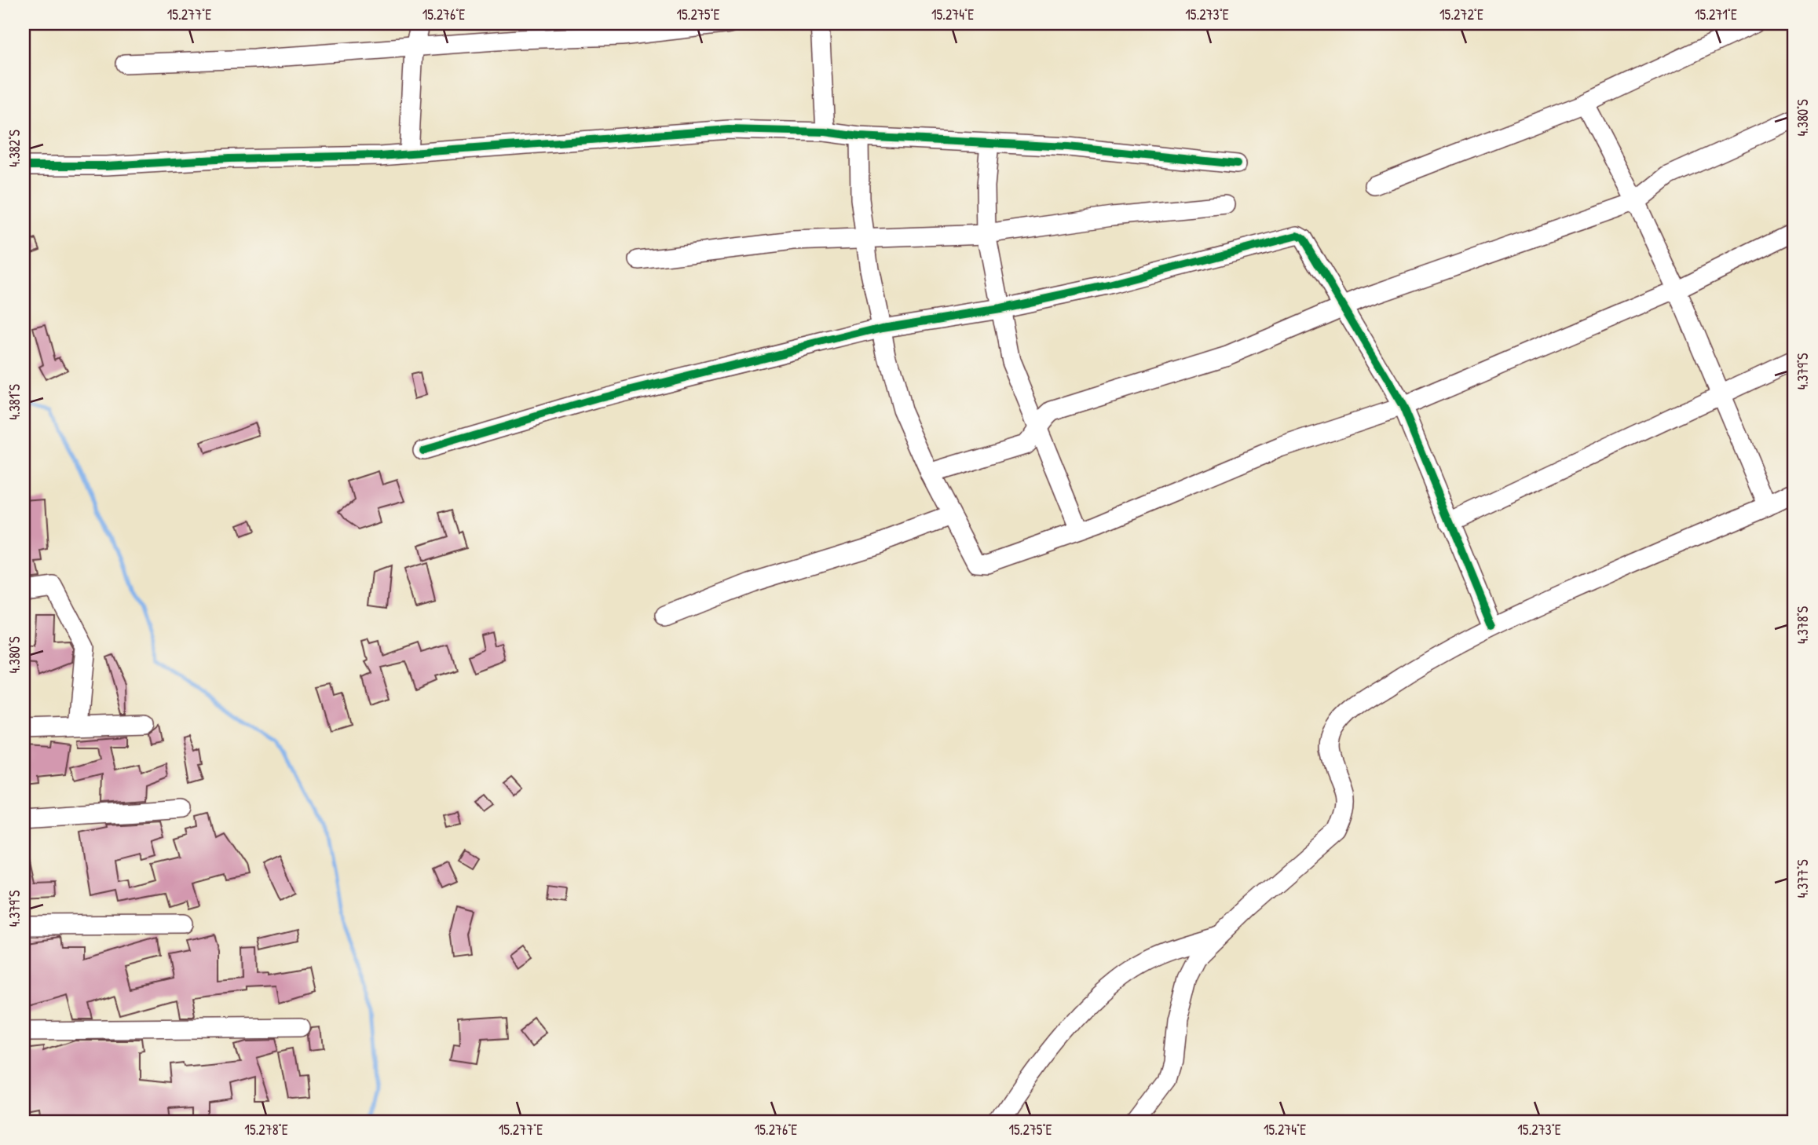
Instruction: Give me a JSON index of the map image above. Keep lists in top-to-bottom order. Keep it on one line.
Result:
{"coordinates":["15.277°E","15.276°E","15.275°E","15.274°E","15.273°E","15.272°E","15.271°E","4.380°S","4.382°S","4.379°S","4.381°S","4.378°S","4.377°S","15.278°E"]}
